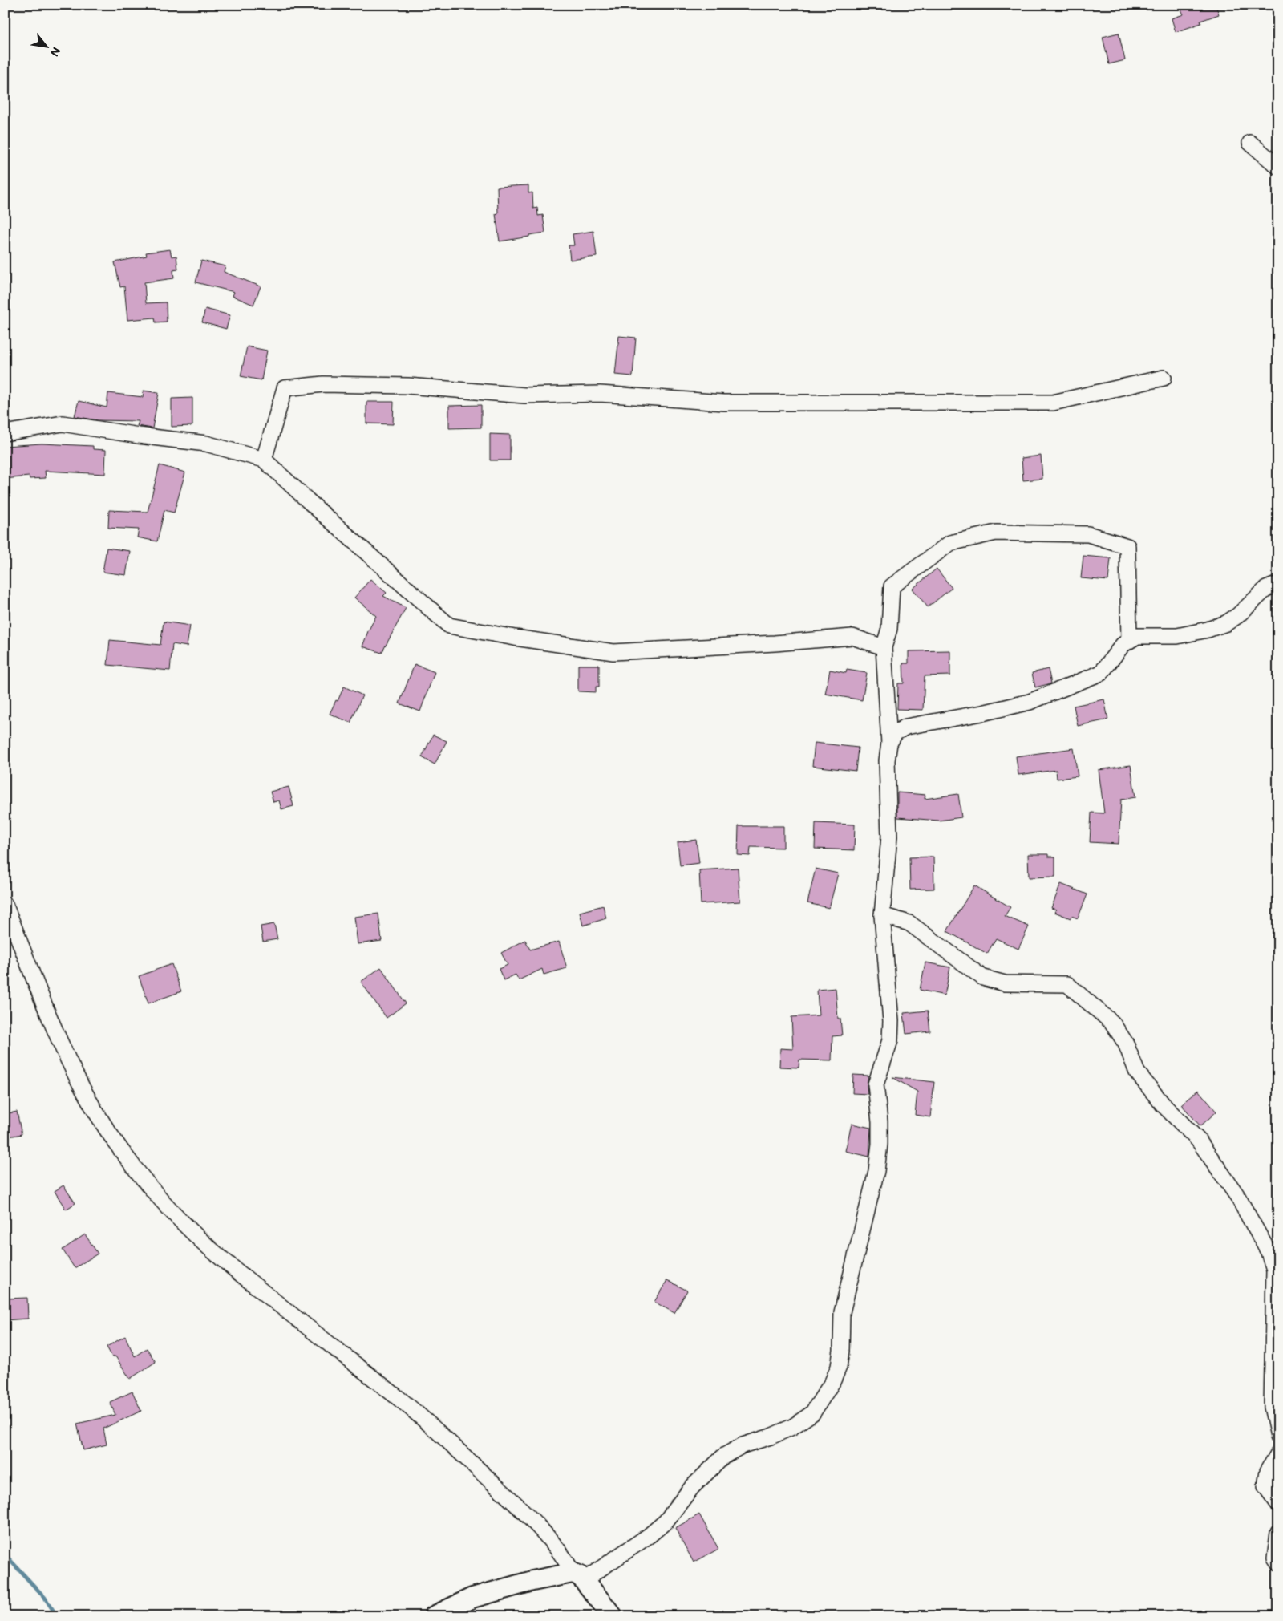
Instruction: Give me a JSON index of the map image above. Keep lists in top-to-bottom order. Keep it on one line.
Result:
{"north":"bottom right"}
